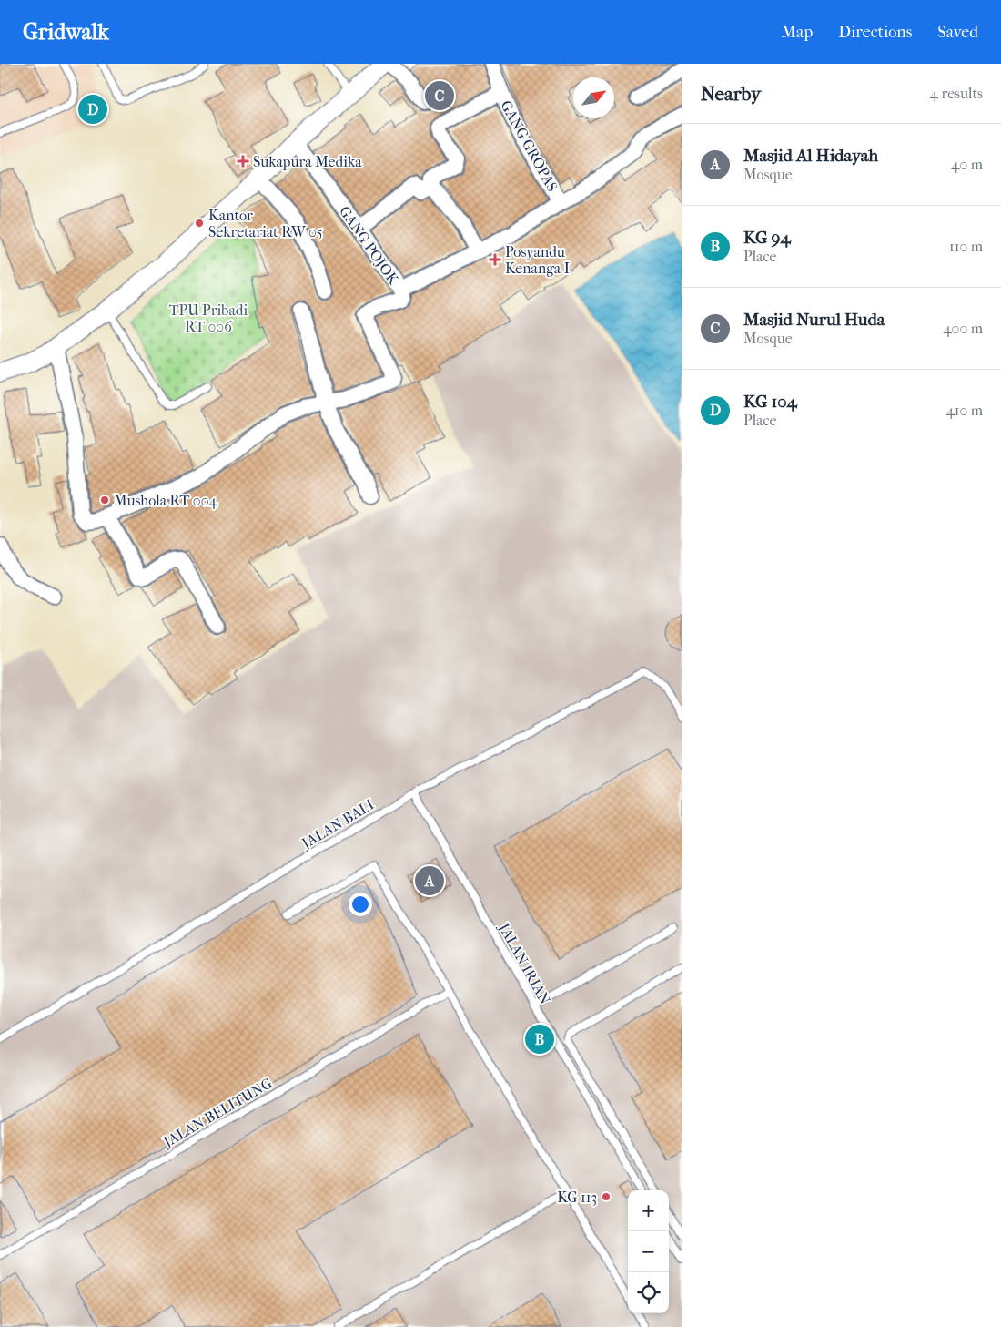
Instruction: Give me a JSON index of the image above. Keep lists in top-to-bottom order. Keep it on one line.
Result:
{"streets":{"street":["GANG GROPAS","GANG POJOK"],"lane":["JALAN BALI","JALAN IRIAN","JALAN BELITUNG"]},"crossings":[["GANG GROPAS","GANG POJOK"],["JALAN BALI","JALAN IRIAN"]],"parks":["TPU Pribadi RT 006"],"places":{"health":["Sukapura Medika","Posyandu Kenanga I"],"other":["Kantor Sekretariat RW 05","Mushola RT 004","KG 113"]},"north":"top right","page":{"header":"Gridwalk","nav":["Map","Directions","Saved"],"heading":["Nearby","4 results"],"pins":["C","D","A","B"],"list":[{"mark":"A","name":"Masjid Al Hidayah","note":"Mosque","value":"40 m"},{"mark":"B","name":"KG 94","note":"Place","value":"110 m"},{"mark":"C","name":"Masjid Nurul Huda","note":"Mosque","value":"400 m"},{"mark":"D","name":"KG 104","note":"Place","value":"410 m"}],"map_buttons":["+","−"]}}
